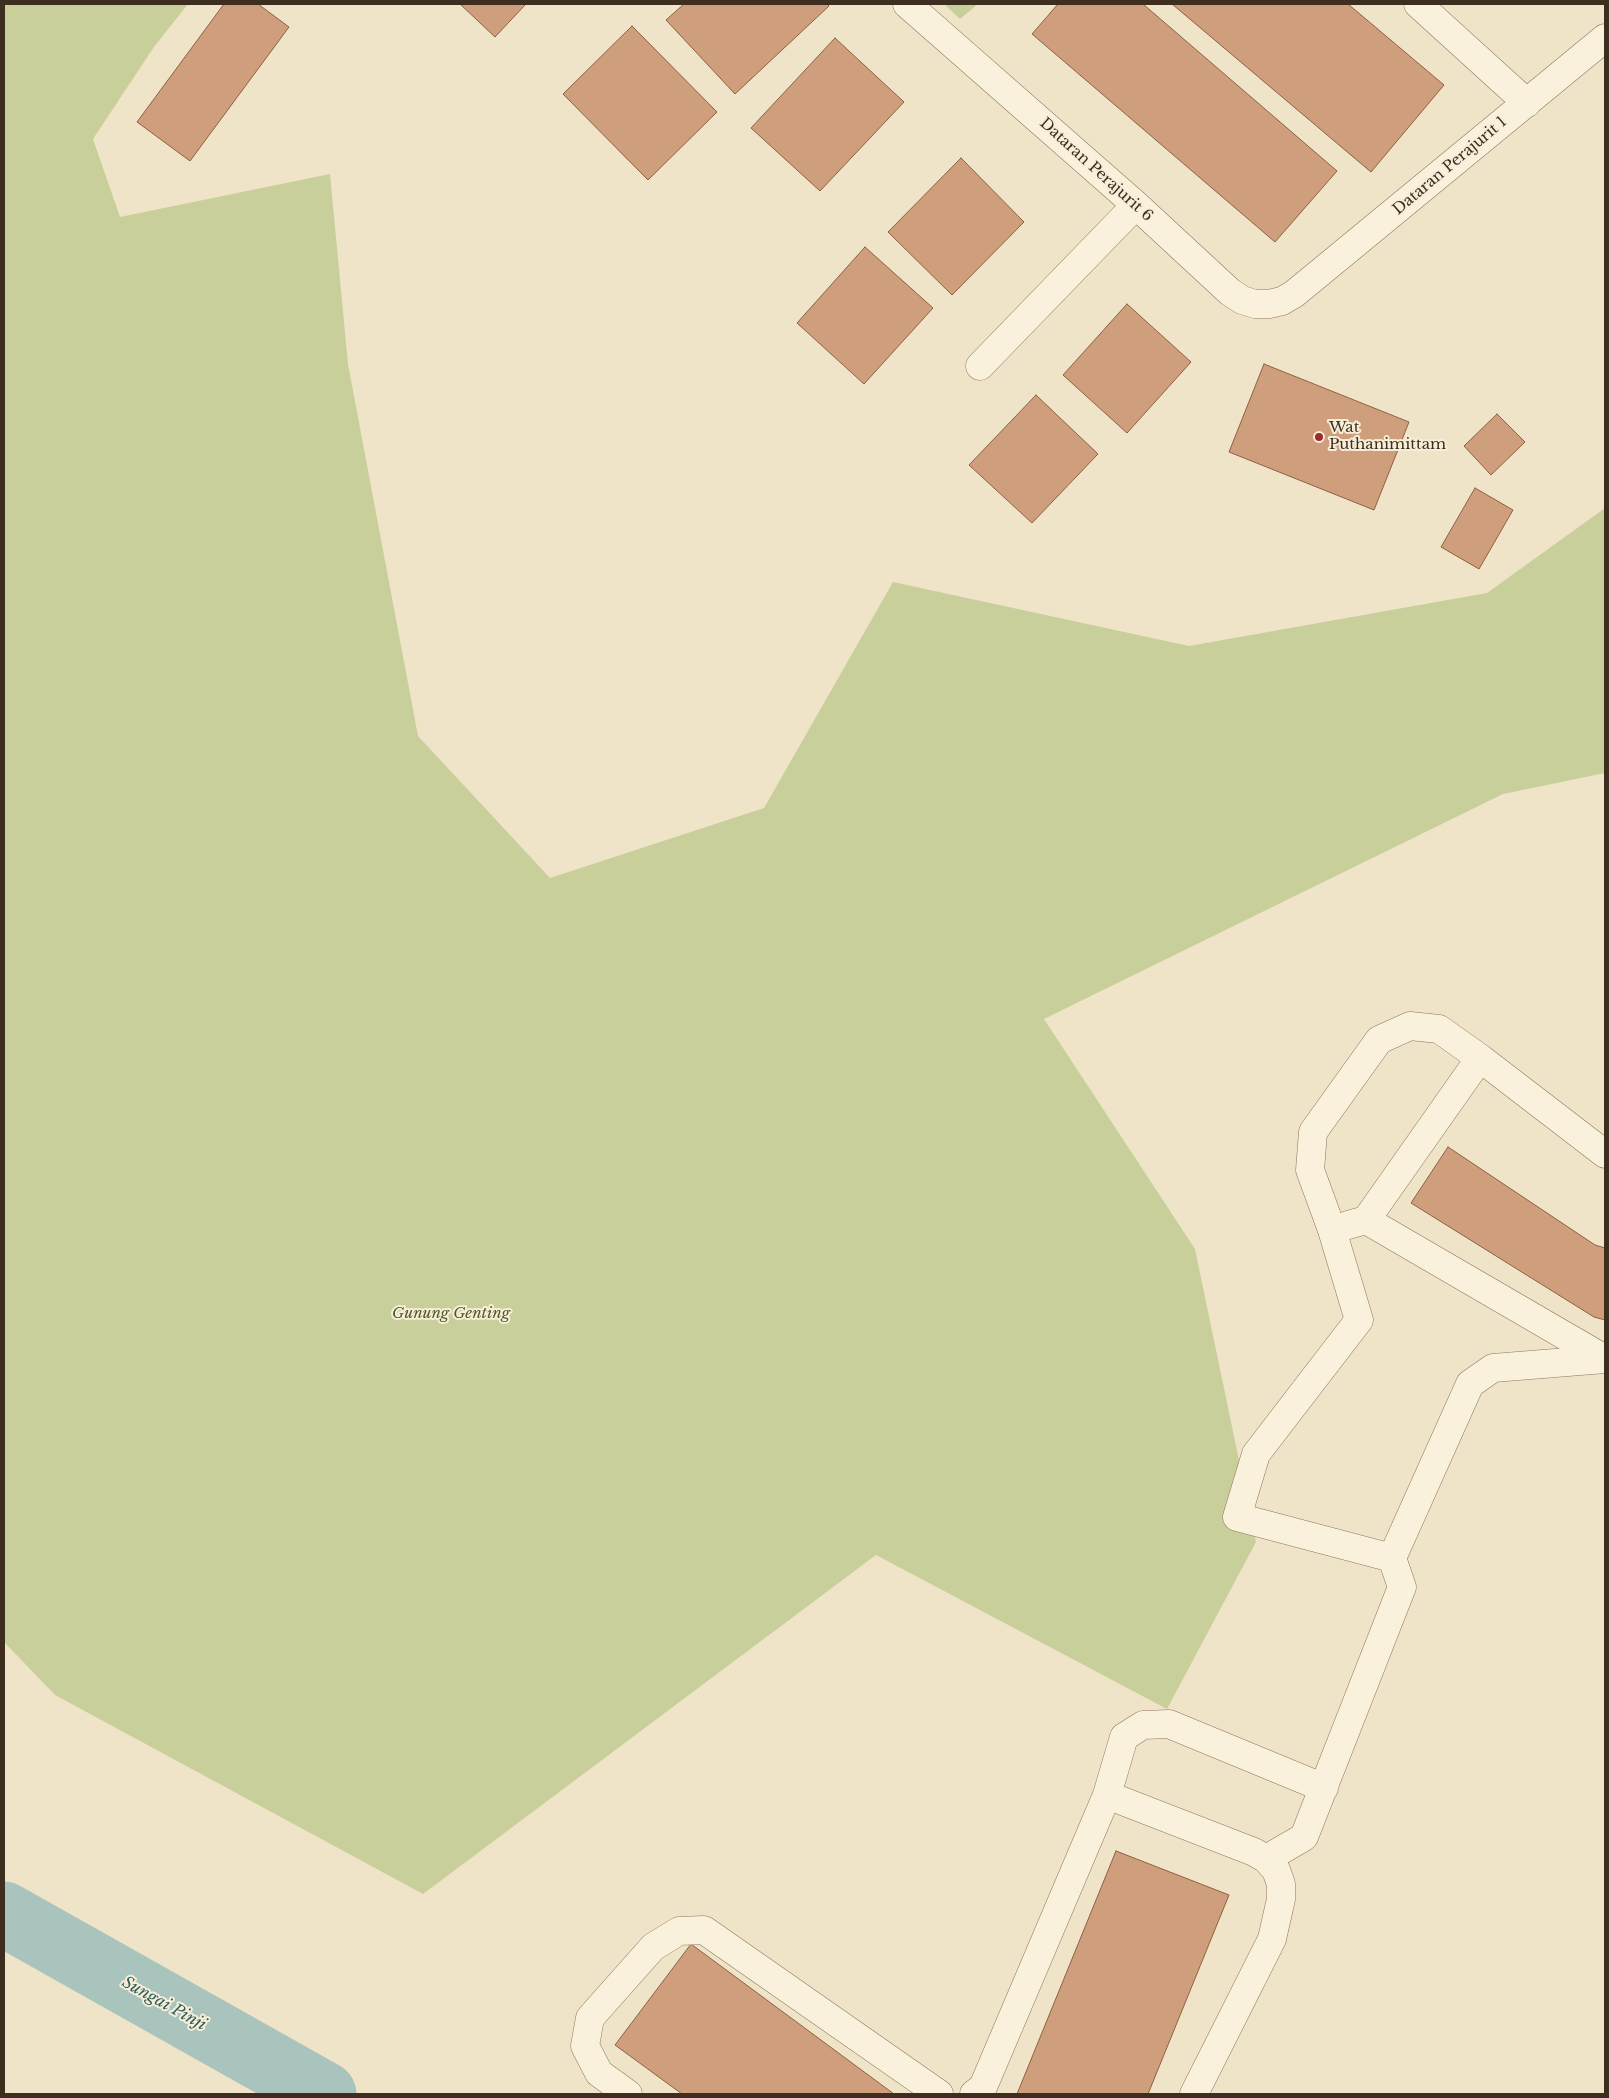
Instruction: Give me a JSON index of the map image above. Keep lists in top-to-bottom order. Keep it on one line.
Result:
{"streets":{"street":["Dataran Perajurit 1","Dataran Perajurit 6"]},"crossings":[["Dataran Perajurit 1","Dataran Perajurit 6"]],"water":["Sungai Pinji"],"parks":["Gunung Genting"],"places":["Wat Puthanimittam"]}
